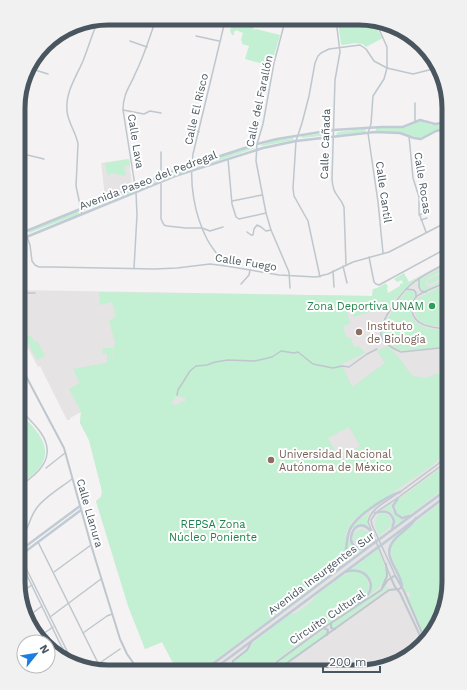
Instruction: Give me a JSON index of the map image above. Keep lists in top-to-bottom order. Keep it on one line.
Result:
{"streets":{"main road":["Avenida Paseo del Pedregal","Avenida Insurgentes Sur"],"street":["Calle del Farallón","Calle El Risco","Calle Lava","Calle Cañada","Calle Rocas","Calle Cantil","Calle Fuego","Calle Llanura","Circuito Cultural"]},"crossings":[["Calle del Farallón","Avenida Paseo del Pedregal"],["Calle del Farallón","Calle Fuego"],["Calle El Risco","Avenida Paseo del Pedregal"],["Calle El Risco","Calle Fuego"],["Calle Lava","Avenida Paseo del Pedregal"],["Calle Lava","Calle Fuego"],["Calle Cañada","Avenida Paseo del Pedregal"],["Calle Cañada","Calle Fuego"],["Avenida Paseo del Pedregal","Calle Rocas"],["Avenida Paseo del Pedregal","Calle Cantil"],["Avenida Paseo del Pedregal","Calle Fuego"],["Calle Rocas","Calle Fuego"],["Calle Cantil","Calle Fuego"]],"parks":["REPSA Zona Núcleo Poniente"],"places":["Zona Deportiva UNAM","Instituto de Biología","Universidad Nacional Autónoma de México"],"scale_bar":"200 m","north":"top right"}
